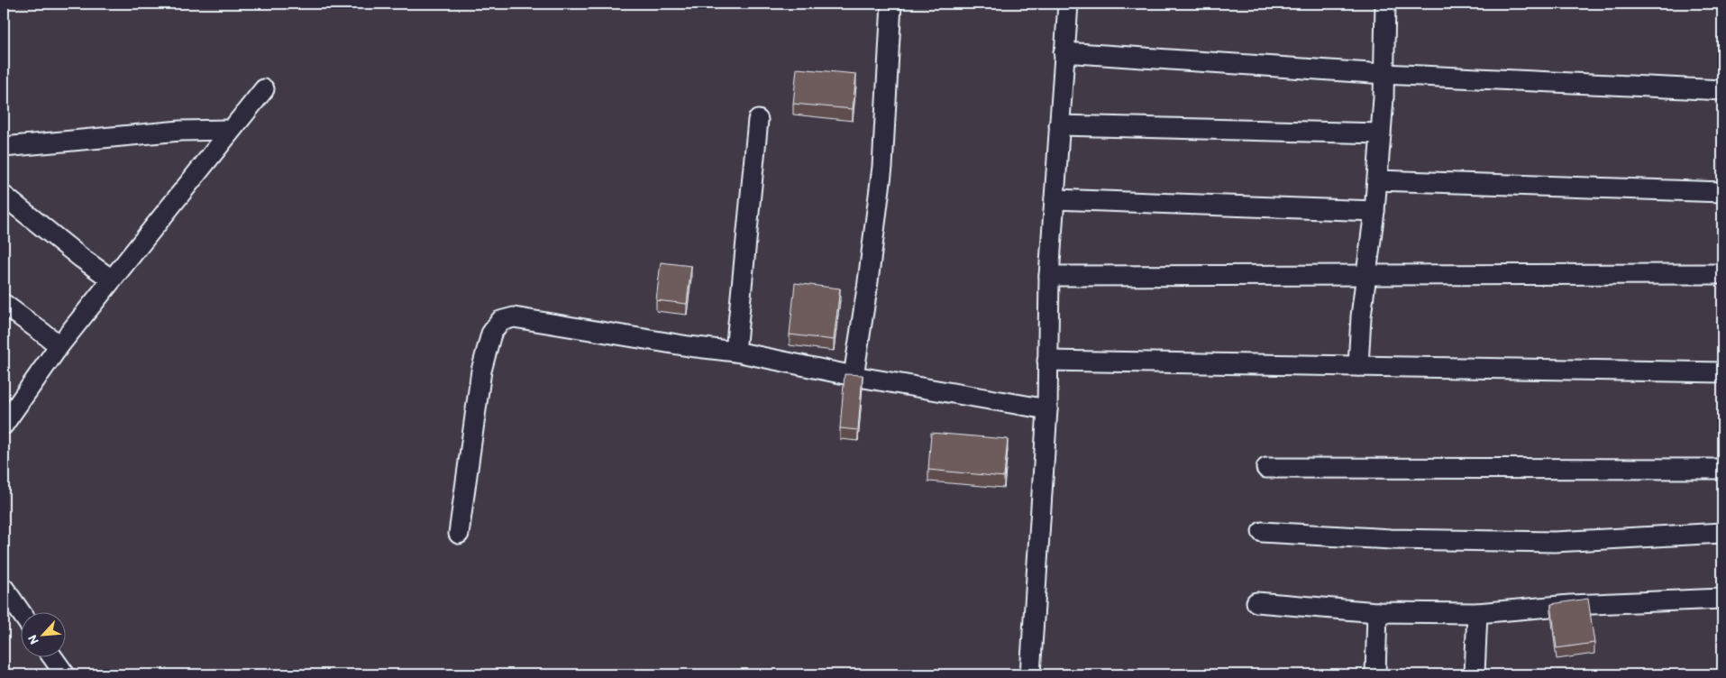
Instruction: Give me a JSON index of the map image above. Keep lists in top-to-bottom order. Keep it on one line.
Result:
{"north":"bottom left"}
